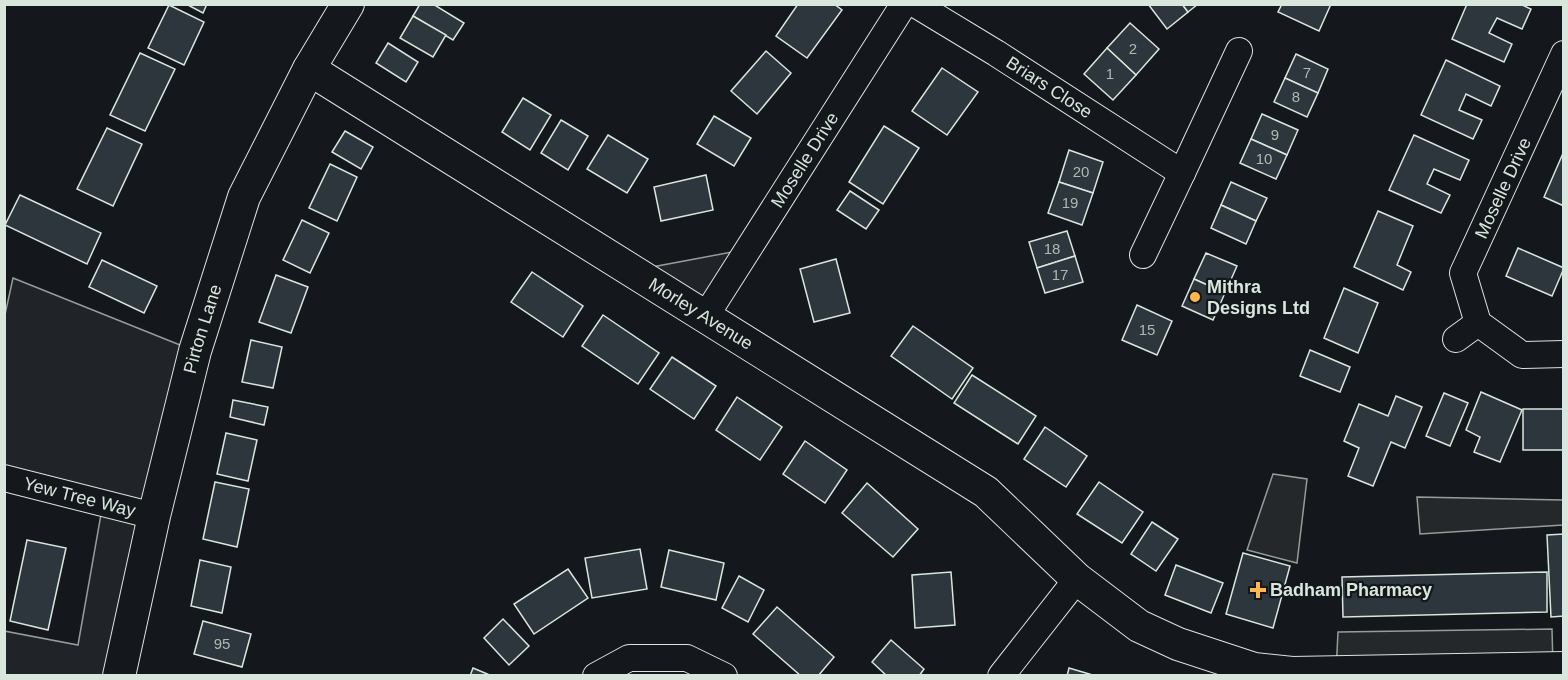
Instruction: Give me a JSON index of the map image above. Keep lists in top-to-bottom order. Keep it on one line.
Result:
{"streets":{"street":["Briars Close","Moselle Drive","Morley Avenue","Pirton Lane","Yew Tree Way"]},"crossings":[["Moselle Drive","Morley Avenue"],["Morley Avenue","Pirton Lane"],["Pirton Lane","Yew Tree Way"]],"places":{"other":["Mithra Designs Ltd"],"health":["Badham Pharmacy"]},"house_numbers":["2","7","1","8","9","10","20","19","18","17","15","95"]}
